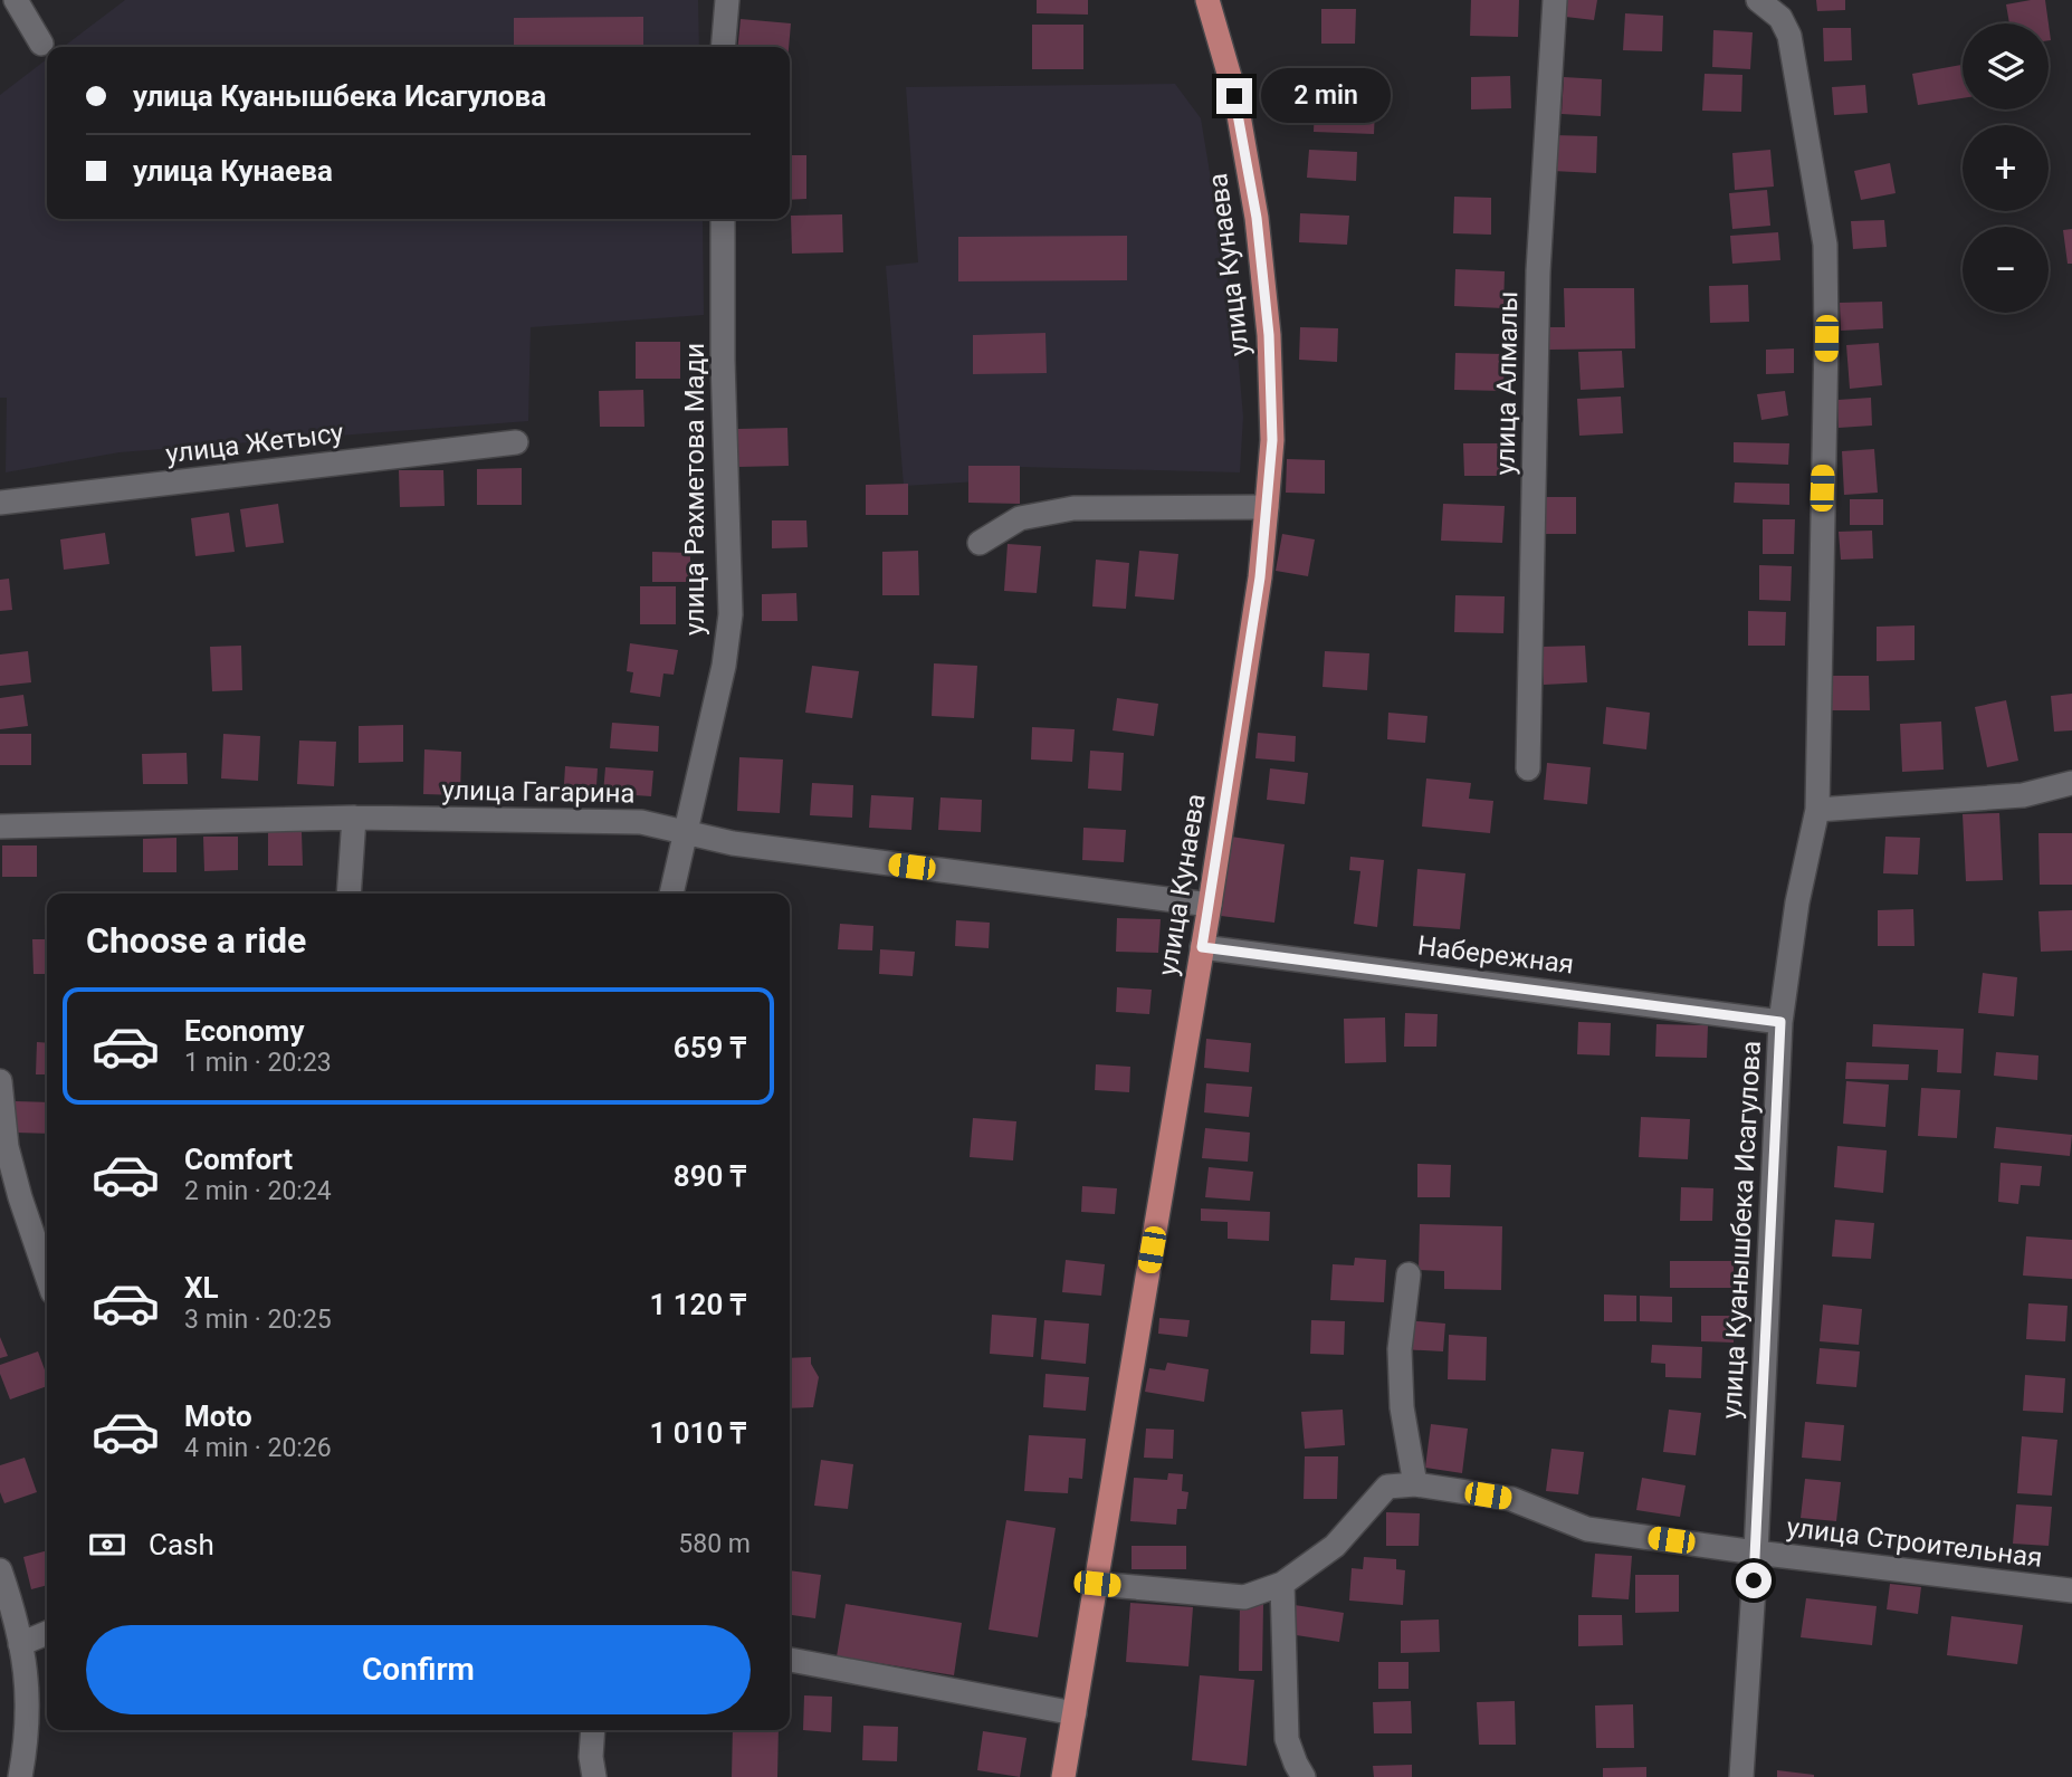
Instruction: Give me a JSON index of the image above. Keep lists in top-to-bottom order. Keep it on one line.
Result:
{"streets":{"main road":["улица Кунаева"],"street":["улица Алмалы","улица Жетысу","улица Рахметова Мади","улица Гагарина","Набережная","улица Куанышбека Исагулова","улица Строительная"]},"crossings":[["улица Кунаева","улица Гагарина"],["улица Кунаева","Набережная"],["улица Кунаева","улица Строительная"],["улица Рахметова Мади","улица Гагарина"],["Набережная","улица Куанышбека Исагулова"],["улица Куанышбека Исагулова","улица Строительная"]],"page":{"map_buttons":["+","−"],"banner":["улица Куанышбека Исагулова","улица Кунаева"],"bubble":"2 min","heading":"Choose a ride","list":[{"name":"Economy","note":"1 min · 20:23","value":"659 ₸"},{"name":"Comfort","note":"2 min · 20:24","value":"890 ₸"},{"name":"XL","note":"3 min · 20:25","value":"1 120 ₸"},{"name":"Moto","note":"4 min · 20:26","value":"1 010 ₸"}],"pay":["Cash","580 m"],"buttons":"Confirm"}}
